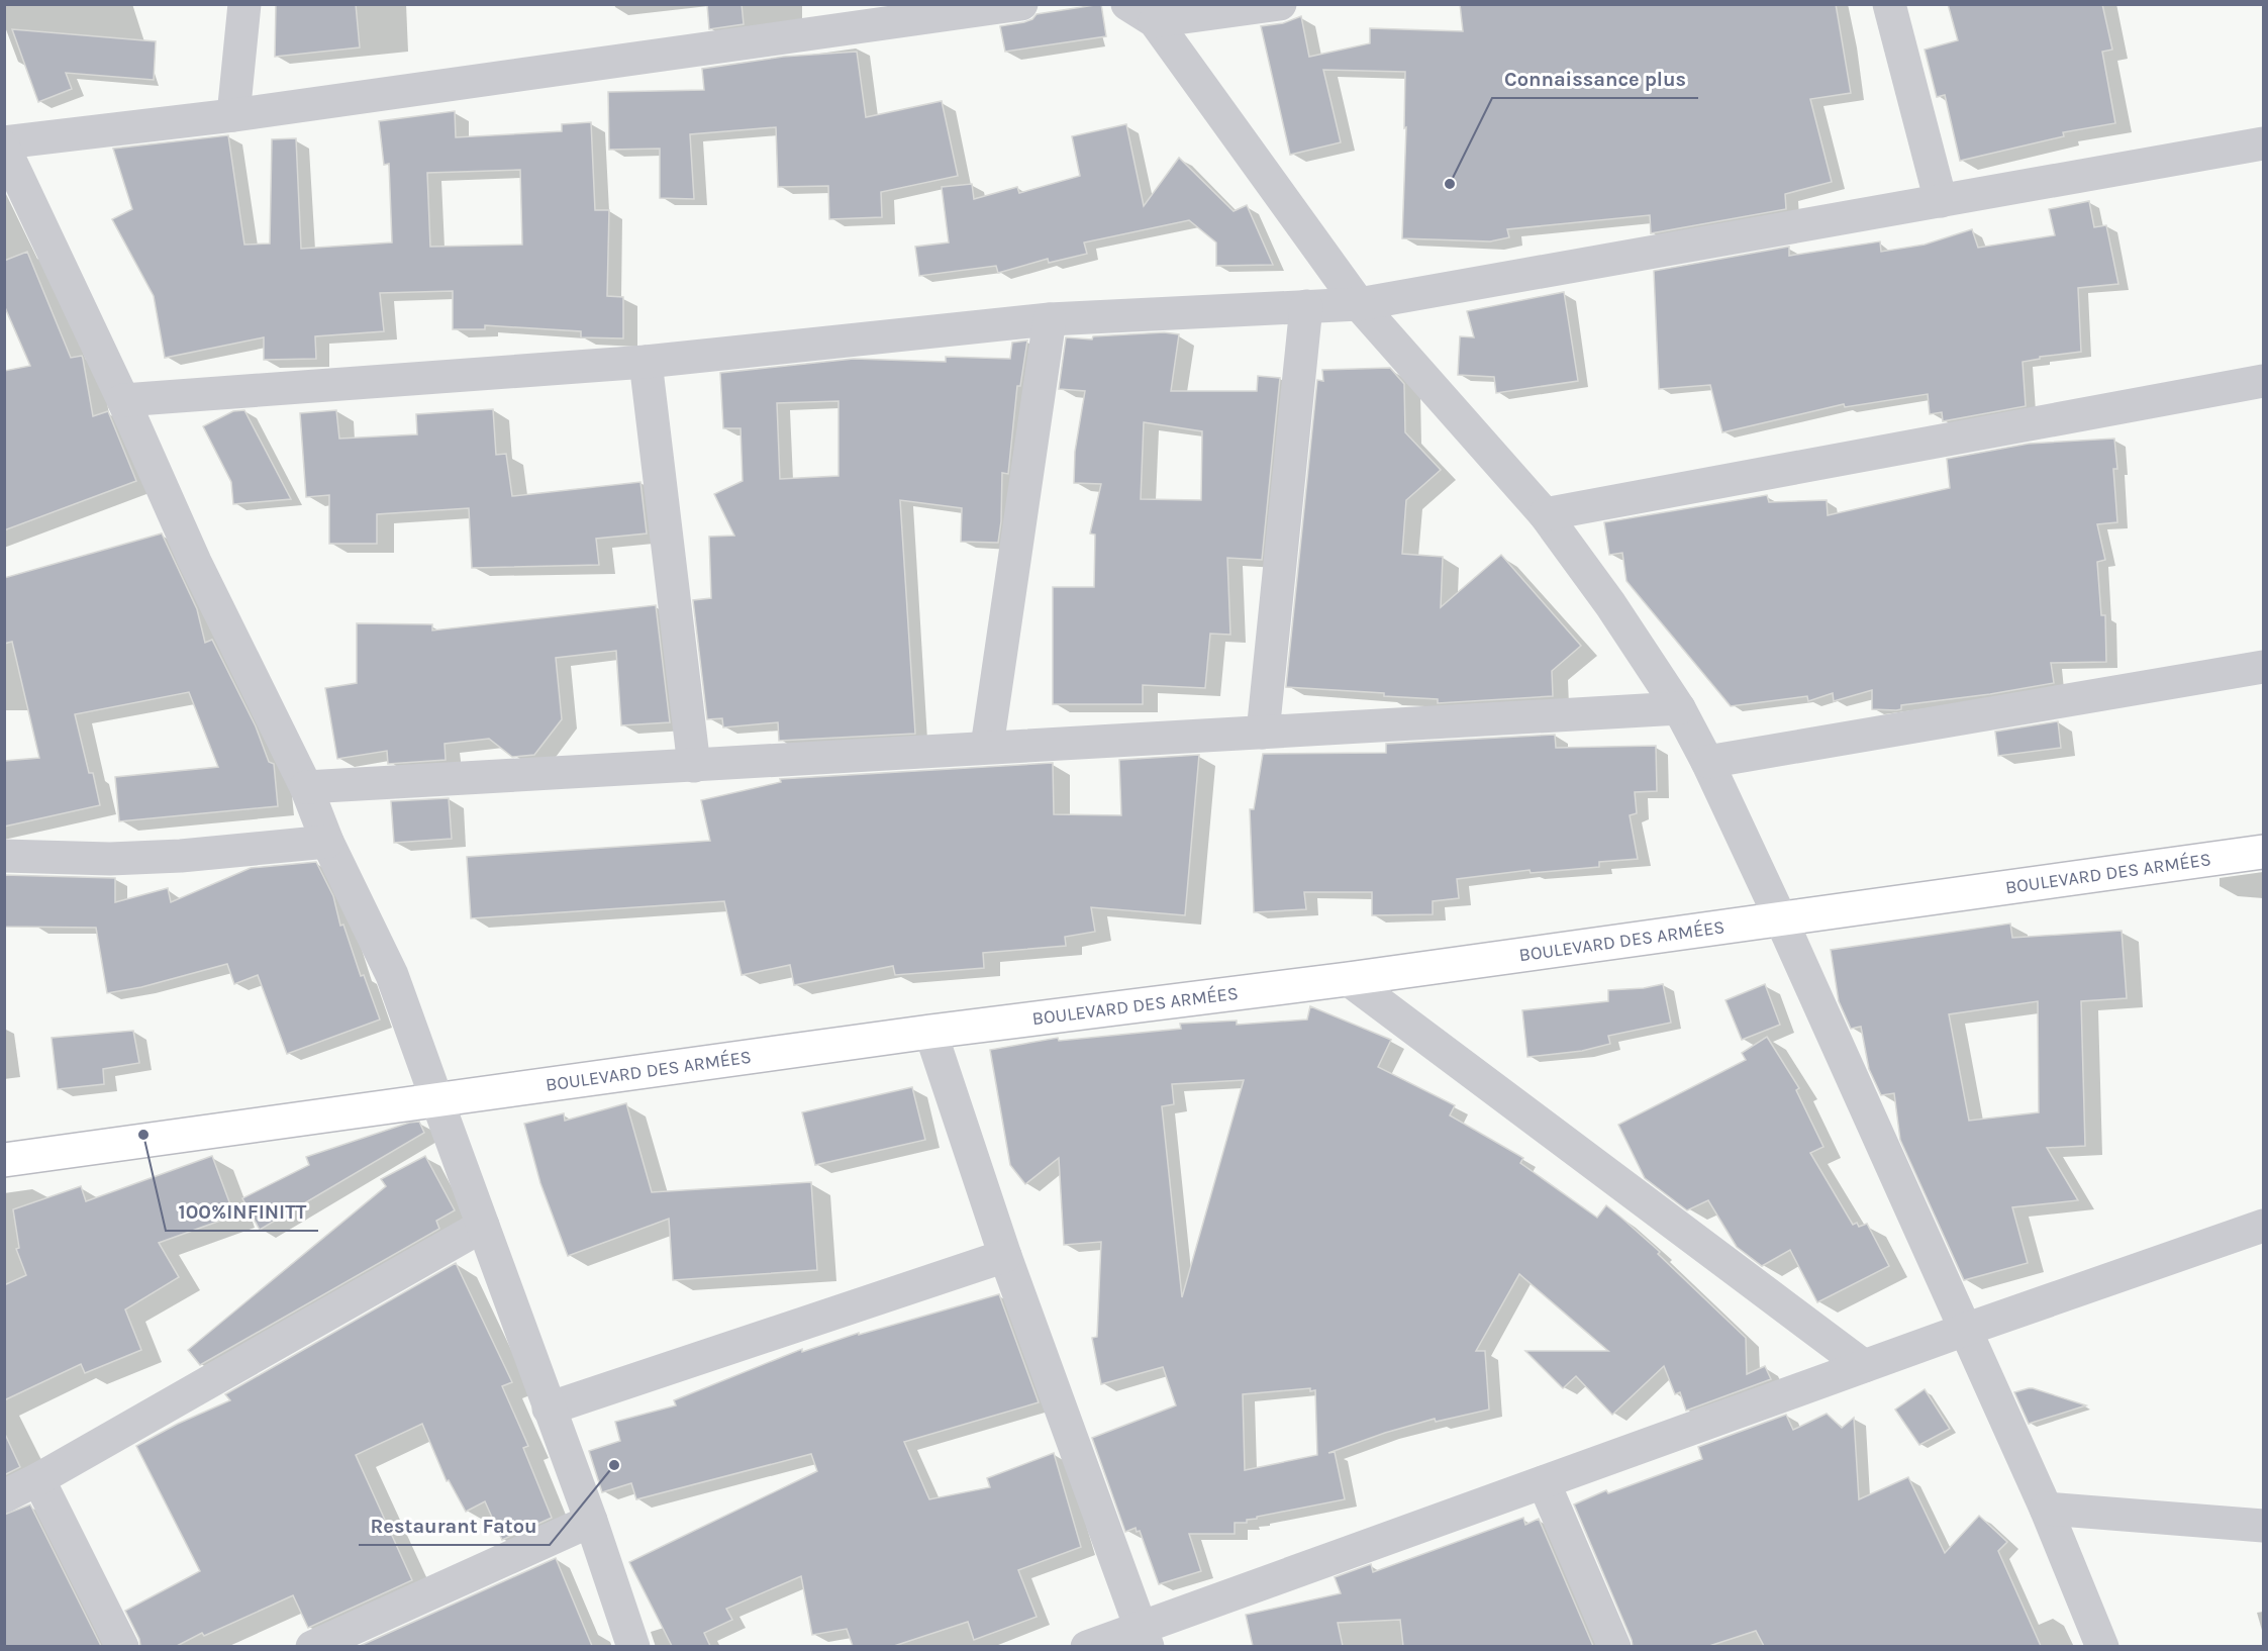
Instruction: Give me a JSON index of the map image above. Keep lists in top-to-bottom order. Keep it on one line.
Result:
{"streets":{"main road":["BOULEVARD DES ARMÉES"]},"places":["Connaissance plus","100%INFINITT","Restaurant Fatou"]}
